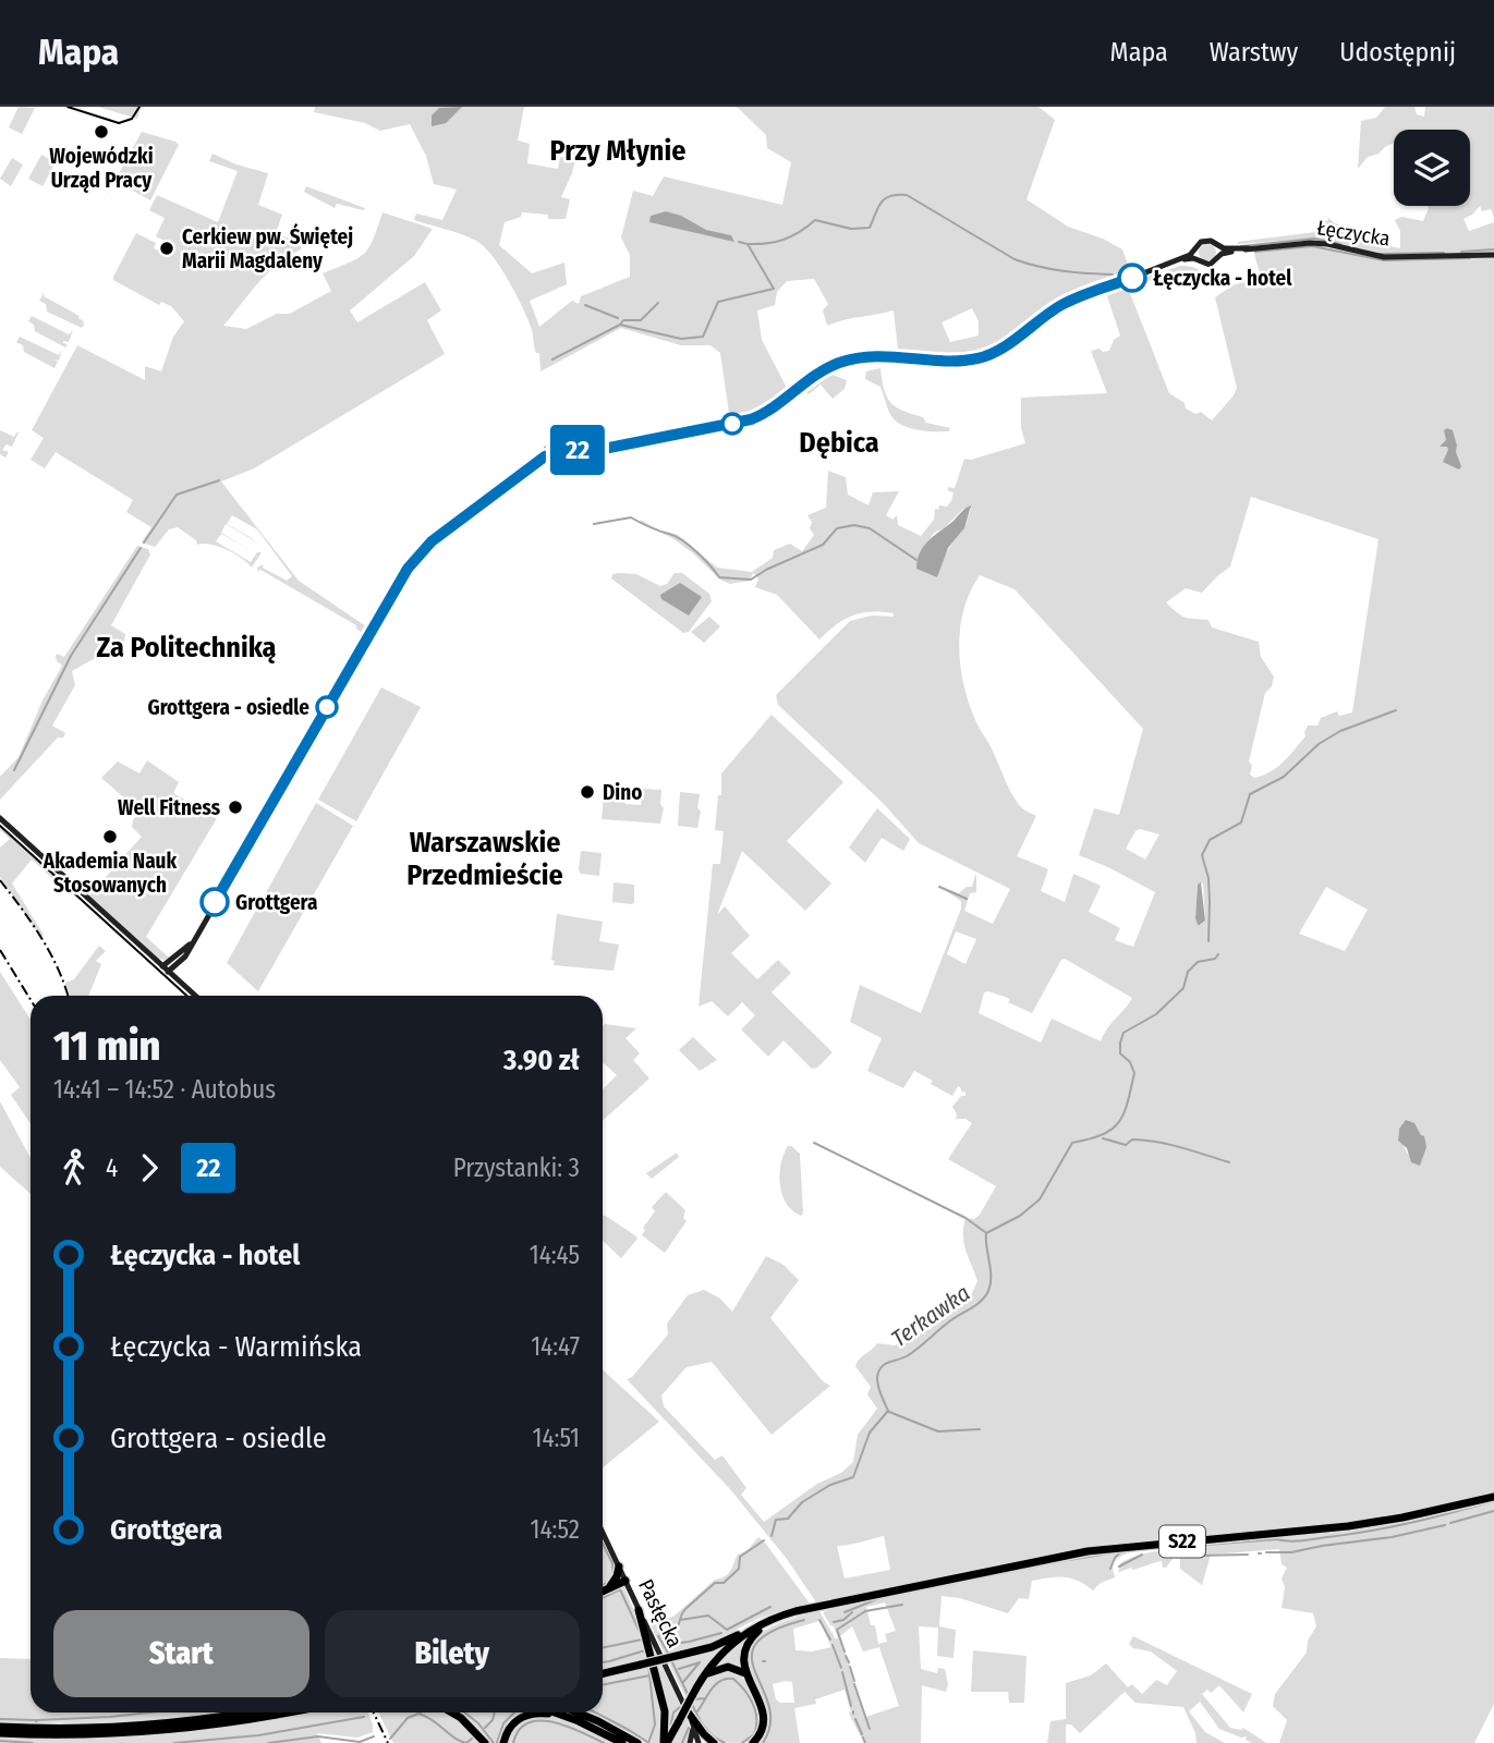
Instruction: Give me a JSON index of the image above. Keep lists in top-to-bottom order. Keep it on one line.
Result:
{"streets":{"highway":["S22"],"main road":["Łęczycka","Pasłęcka"]},"districts":["Przy Młynie","Dębica","Za Politechniką","Warszawskie Przedmieście"],"water":["Terkawka"],"places":["Wojewódzki Urząd Pracy","Cerkiew pw. Świętej Marii Magdaleny","Łęczycka - hotel","Grottgera - osiedle","Dino","Well Fitness","Akademia Nauk Stosowanych","Grottgera"],"lines":["bus line 22"],"page":{"header":"Mapa","nav":["Mapa","Warstwy","Udostępnij"],"on_map":"22","heading":["11 min","14:41 – 14:52 · Autobus","3.90 zł"],"legs":["4","22","Przystanki: 3"],"list":[{"name":"Łęczycka - hotel","value":"14:45"},{"name":"Łęczycka - Warmińska","value":"14:47"},{"name":"Grottgera - osiedle","value":"14:51"},{"name":"Grottgera","value":"14:52"}],"buttons":["Start","Bilety"]}}
